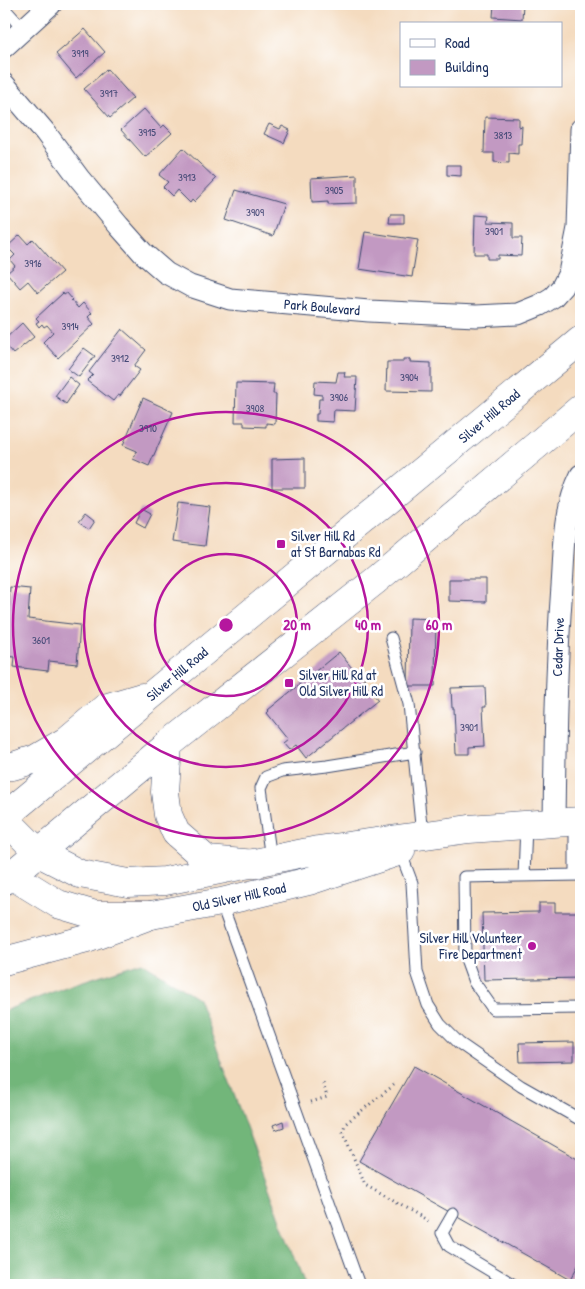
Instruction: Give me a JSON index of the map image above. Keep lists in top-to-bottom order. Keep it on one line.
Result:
{"streets":{"main road":["Silver Hill Road","Old Silver Hill Road"],"street":["Park Boulevard","Cedar Drive"]},"crossings":[["Silver Hill Road","Old Silver Hill Road"],["Cedar Drive","Old Silver Hill Road"]],"places":{"transit":["Silver Hill Rd at St Barnabas Rd","Silver Hill Rd at Old Silver Hill Rd"],"other":["Silver Hill Volunteer Fire Department"]},"house_numbers":["3919","3917","3915","3813","3913","3905","3909","3901","3916","3914","3912","3904","3906","3908","3910","3601","3901"],"legend":["Road","Building"],"rings":["20 m","40 m","60 m"]}
